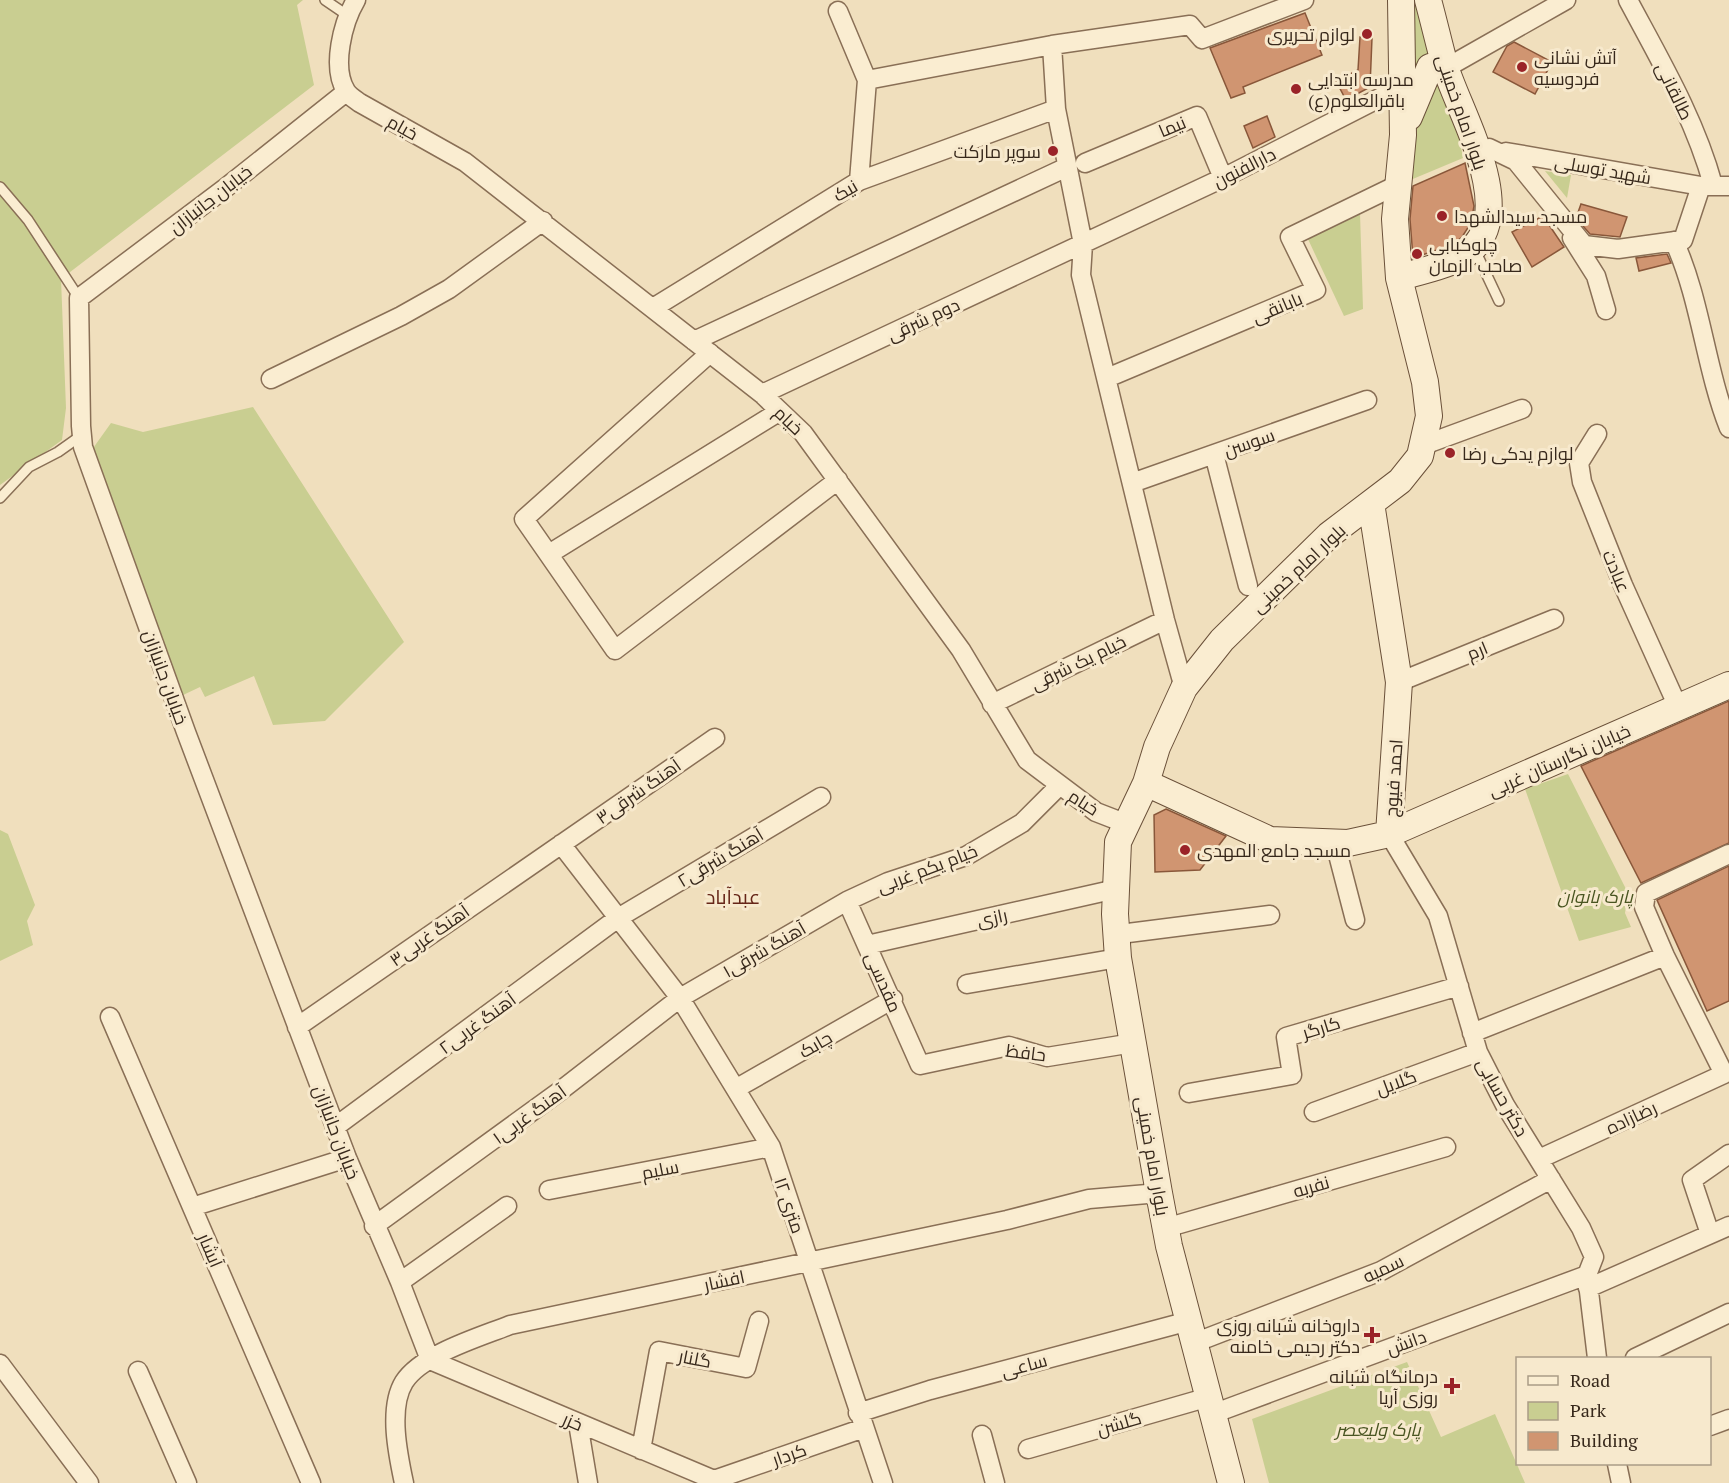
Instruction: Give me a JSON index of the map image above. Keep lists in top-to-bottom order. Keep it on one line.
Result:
{"streets":{"street":["طالقانی","بلوار امام خمینی","نیما","خیام","دارالفنون","شهید توسلی","نیک","خیابان جانبازان","بابانقی","دوم شرقی","سوسن","عبادت","ارم","خیام یک شرقی","خیابان نگارستان غربی","احمد فیوج","آهنگ شرقی۳","آهنگ شرقی۲","خیام یکم غربی","رازی","آهنگ غربی۳","آهنگ شرقی۱","مقدسی","آهنگ غربی۲","کارگر","چابک","حافظ","گلایل","دکتر حسابی","آهنگ غربی۱","رضازاده","سلیم","نفریه","۱۲ متری","آبشار","سمیه","افشار","دانش","گلنار","ساعی","خزر","گلشن","کردار"]},"crossings":[["طالقانی","شهید توسلی"],["بلوار امام خمینی","خیام"],["بلوار امام خمینی","دارالفنون"],["بلوار امام خمینی","شهید توسلی"],["بلوار امام خمینی","بابانقی"],["بلوار امام خمینی","احمد فیوج"],["بلوار امام خمینی","رازی"],["بلوار امام خمینی","حافظ"],["بلوار امام خمینی","نفریه"],["بلوار امام خمینی","سمیه"],["بلوار امام خمینی","افشار"],["بلوار امام خمینی","دانش"],["بلوار امام خمینی","ساعی"],["بلوار امام خمینی","گلشن"],["نیما","دارالفنون"],["خیام","نیک"],["خیام","خیابان جانبازان"],["خیام","دوم شرقی"],["خیام","خیام یک شرقی"],["خیام","خیام یکم غربی"],["دارالفنون","دوم شرقی"],["خیابان جانبازان","آهنگ غربی۳"],["خیابان جانبازان","آهنگ غربی۲"],["خیابان جانبازان","آهنگ غربی۱"],["خیابان جانبازان","افشار"],["خیابان جانبازان","خزر"],["عبادت","خیابان نگارستان غربی"],["ارم","احمد فیوج"],["خیابان نگارستان غربی","احمد فیوج"],["خیابان نگارستان غربی","دکتر حسابی"],["احمد فیوج","دکتر حسابی"],["آهنگ شرقی۳","آهنگ غربی۳"],["آهنگ شرقی۳","۱۲ متری"],["آهنگ شرقی۲","آهنگ غربی۲"],["آهنگ شرقی۲","۱۲ متری"],["خیام یکم غربی","آهنگ شرقی۱"],["خیام یکم غربی","مقدسی"],["رازی","مقدسی"],["آهنگ غربی۳","۱۲ متری"],["آهنگ شرقی۱","مقدسی"],["آهنگ شرقی۱","آهنگ غربی۱"],["آهنگ شرقی۱","۱۲ متری"],["مقدسی","چابک"],["مقدسی","حافظ"],["آهنگ غربی۲","۱۲ متری"],["کارگر","دکتر حسابی"],["چابک","۱۲ متری"],["گلایل","دکتر حسابی"],["دکتر حسابی","رضازاده"],["دکتر حسابی","سمیه"],["دکتر حسابی","دانش"],["آهنگ غربی۱","۱۲ متری"],["سلیم","۱۲ متری"],["۱۲ متری","افشار"],["۱۲ متری","ساعی"],["۱۲ متری","کردار"],["سمیه","ساعی"],["افشار","خزر"],["دانش","گلشن"],["گلنار","خزر"],["ساعی","کردار"],["خزر","کردار"]],"districts":["عبدآباد"],"parks":["پارک بانوان","پارک ولیعصر"],"places":{"other":["لوازم تحریری","آتش نشانی فردوسیه","مدرسه ابتدایی باقرالعلوم(ع)","سوپر مارکت","مسجد سیدالشهدا","چلوکبابی صاحب الزمان","لوازم یدکی رضا","مسجد جامع المهدی"],"health":["داروخانه شبانه روزی دکتر رحیمی خامنه","درمانگاه شبانه روزی آریا"]},"legend":["Road","Park","Building"]}
